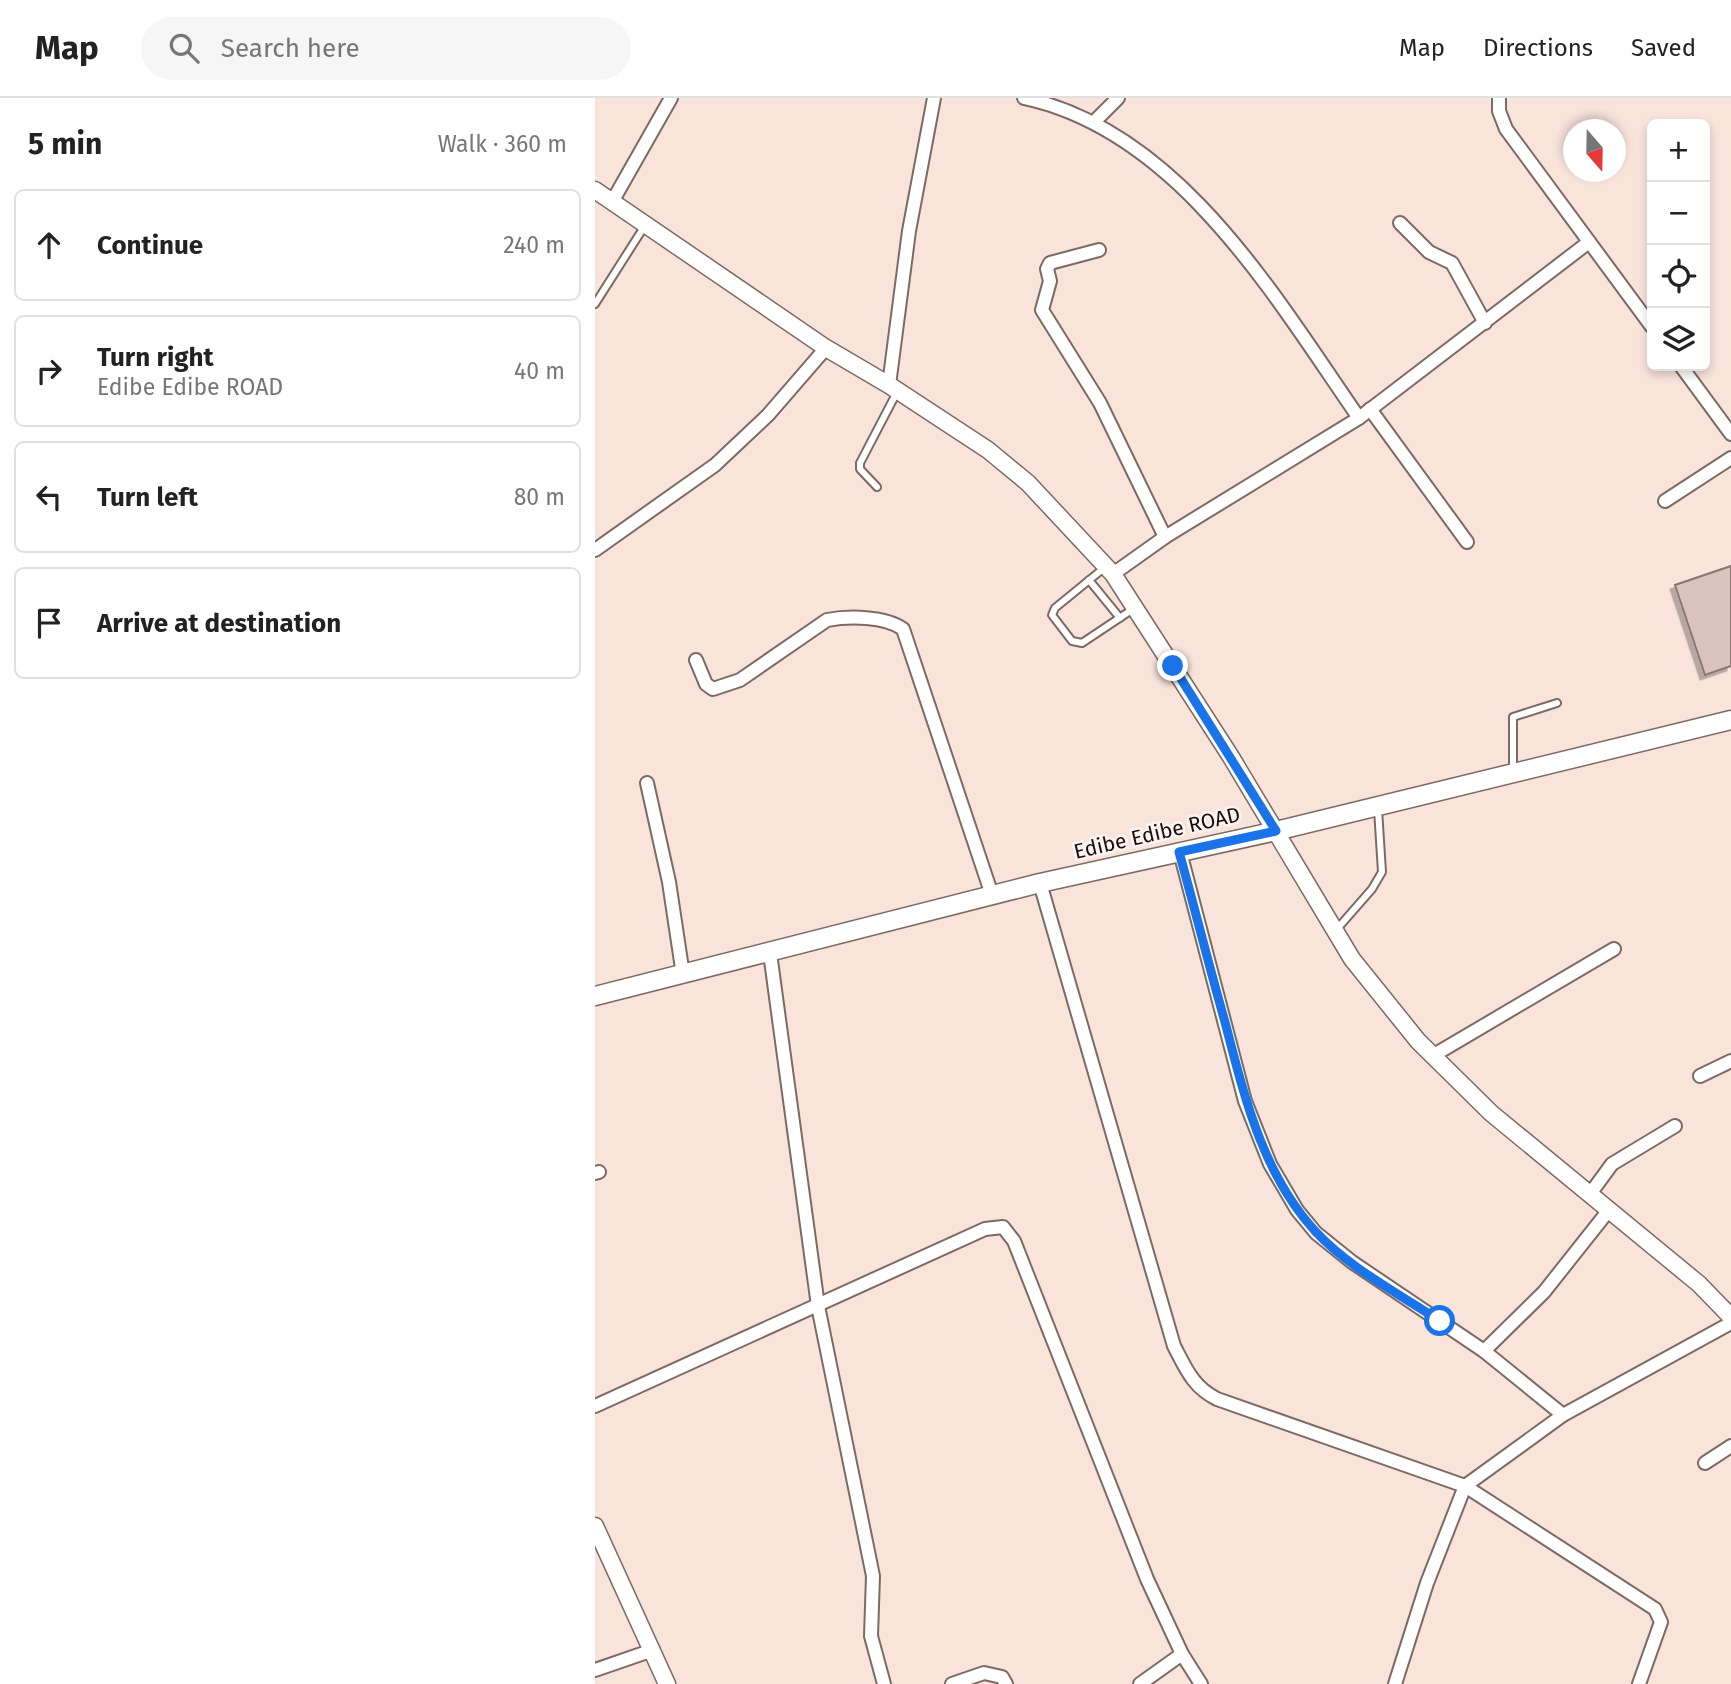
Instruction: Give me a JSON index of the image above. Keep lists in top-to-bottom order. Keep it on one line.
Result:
{"streets":{"main road":["Edibe Edibe ROAD"]},"north":"bottom","page":{"header":"Map","search":"Search here","nav":["Map","Directions","Saved"],"heading":["5 min","Walk · 360 m"],"map_buttons":["+","−"],"list":[["Continue","240 m"],["Turn right","Edibe Edibe ROAD","40 m"],["Turn left","80 m"],"Arrive at destination"]}}
